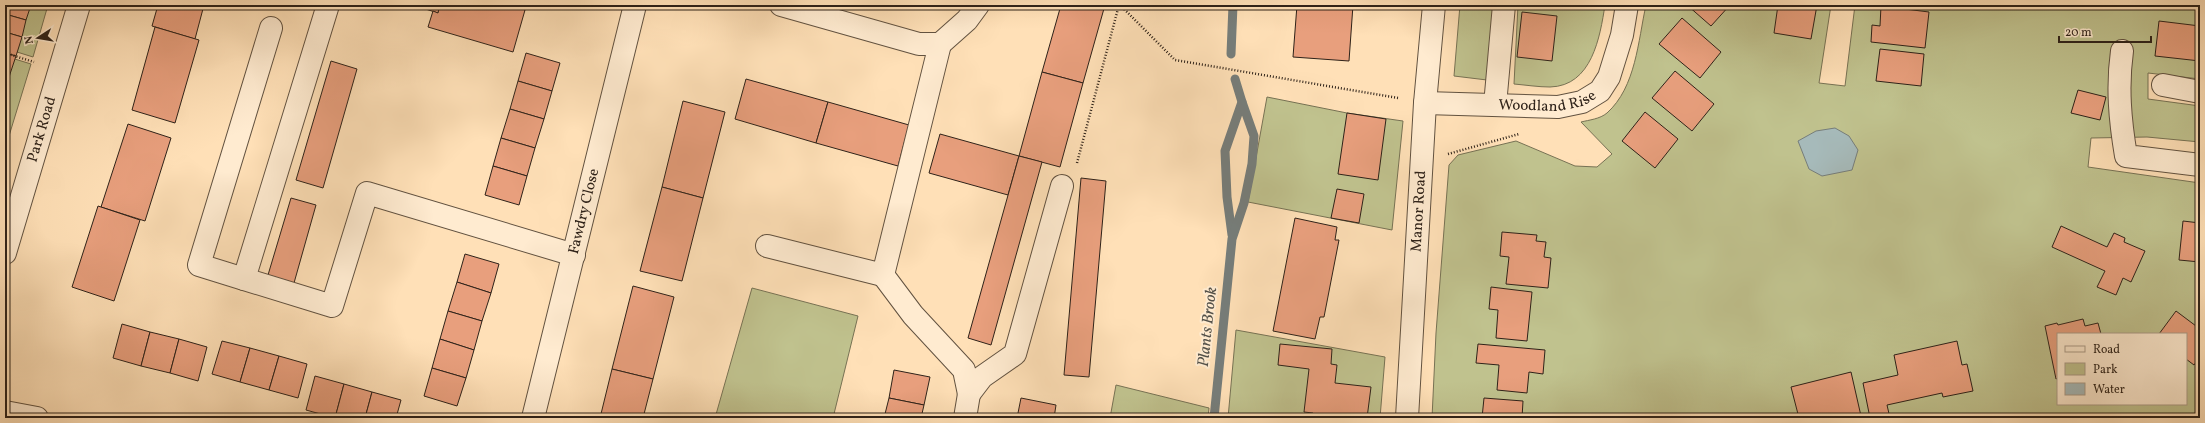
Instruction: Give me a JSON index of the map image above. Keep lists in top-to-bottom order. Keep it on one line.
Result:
{"streets":{"street":["Woodland Rise","Park Road","Manor Road","Fawdry Close"]},"crossings":[["Woodland Rise","Manor Road"]],"water":["Plants Brook"],"legend":["Road","Park","Water"],"scale_bar":"20 m","north":"left"}
